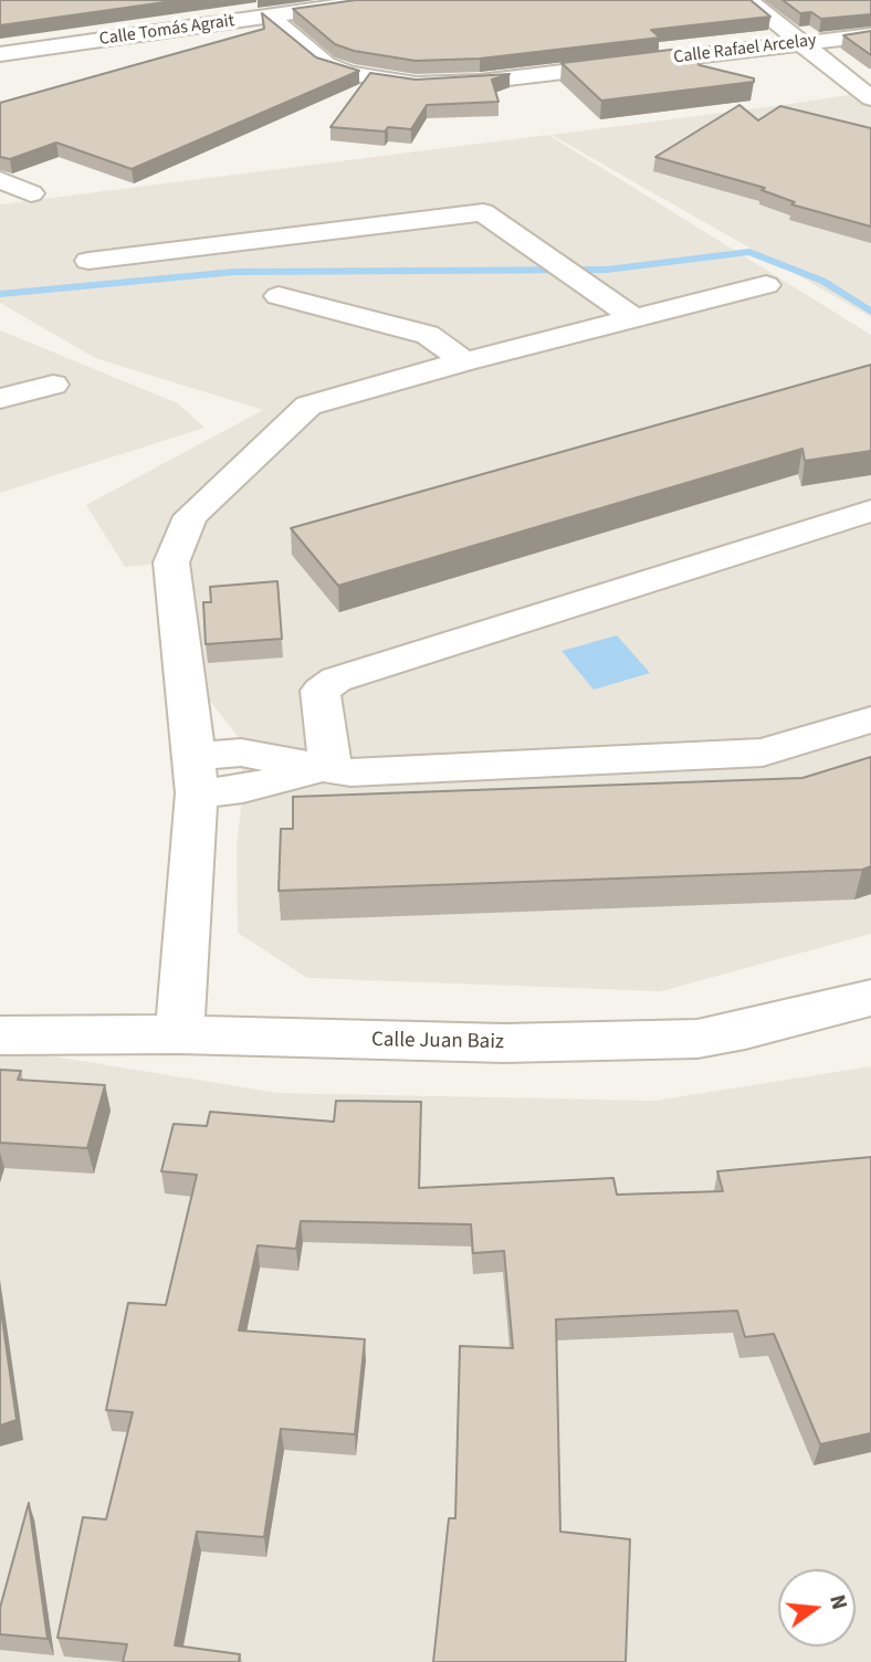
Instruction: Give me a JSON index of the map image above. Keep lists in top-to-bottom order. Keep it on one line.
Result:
{"streets":{"street":["Calle Tomás Agrait","Calle Rafael Arcelay","Calle Juan Baiz"]},"crossings":[["Calle Tomás Agrait","Calle Rafael Arcelay"]],"north":"right"}
